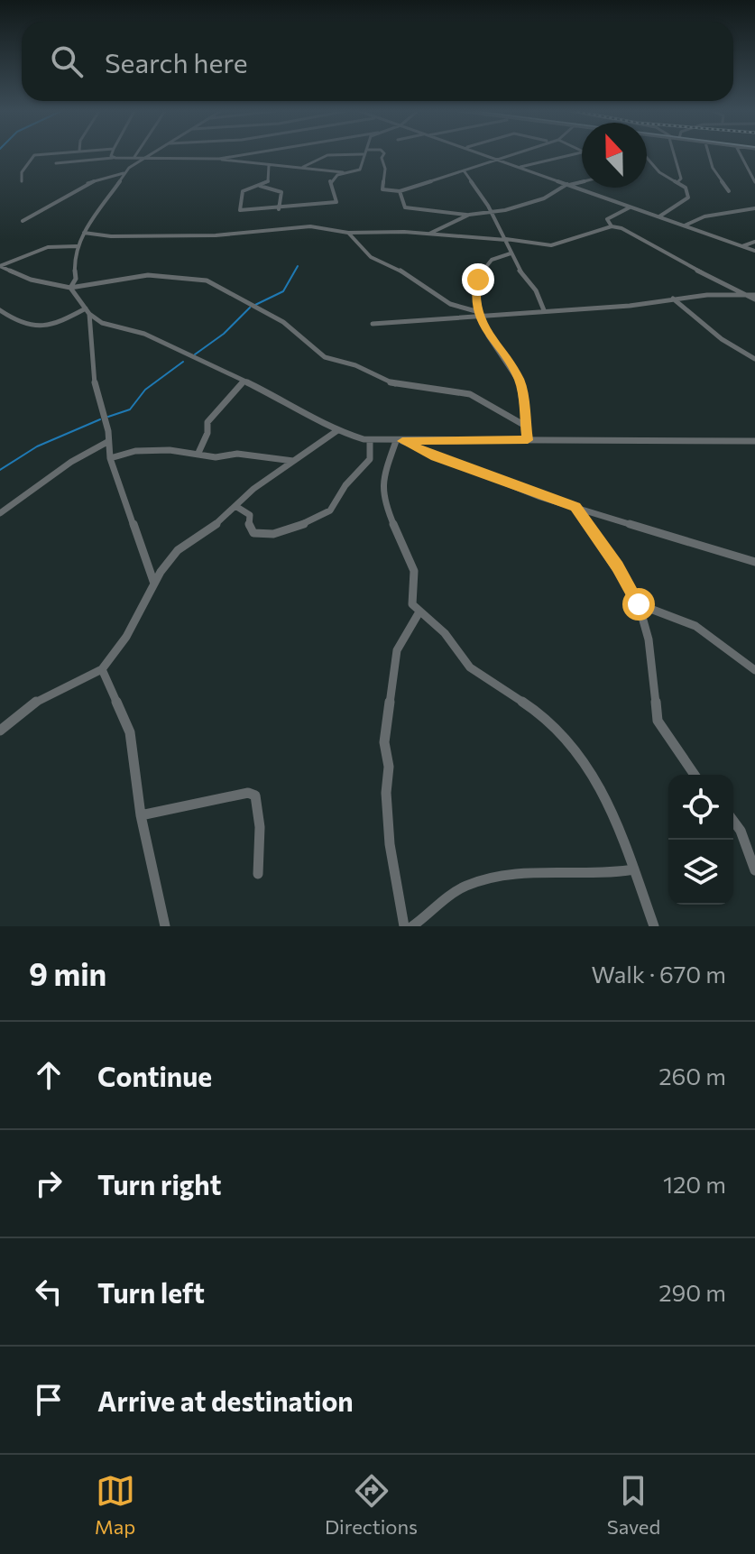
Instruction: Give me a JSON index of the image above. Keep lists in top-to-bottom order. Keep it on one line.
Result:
{"north":"top","page":{"search":"Search here","heading":["9 min","Walk · 670 m"],"list":[["Continue","260 m"],["Turn right","120 m"],["Turn left","290 m"],"Arrive at destination"],"nav":["Map","Directions","Saved"]}}
